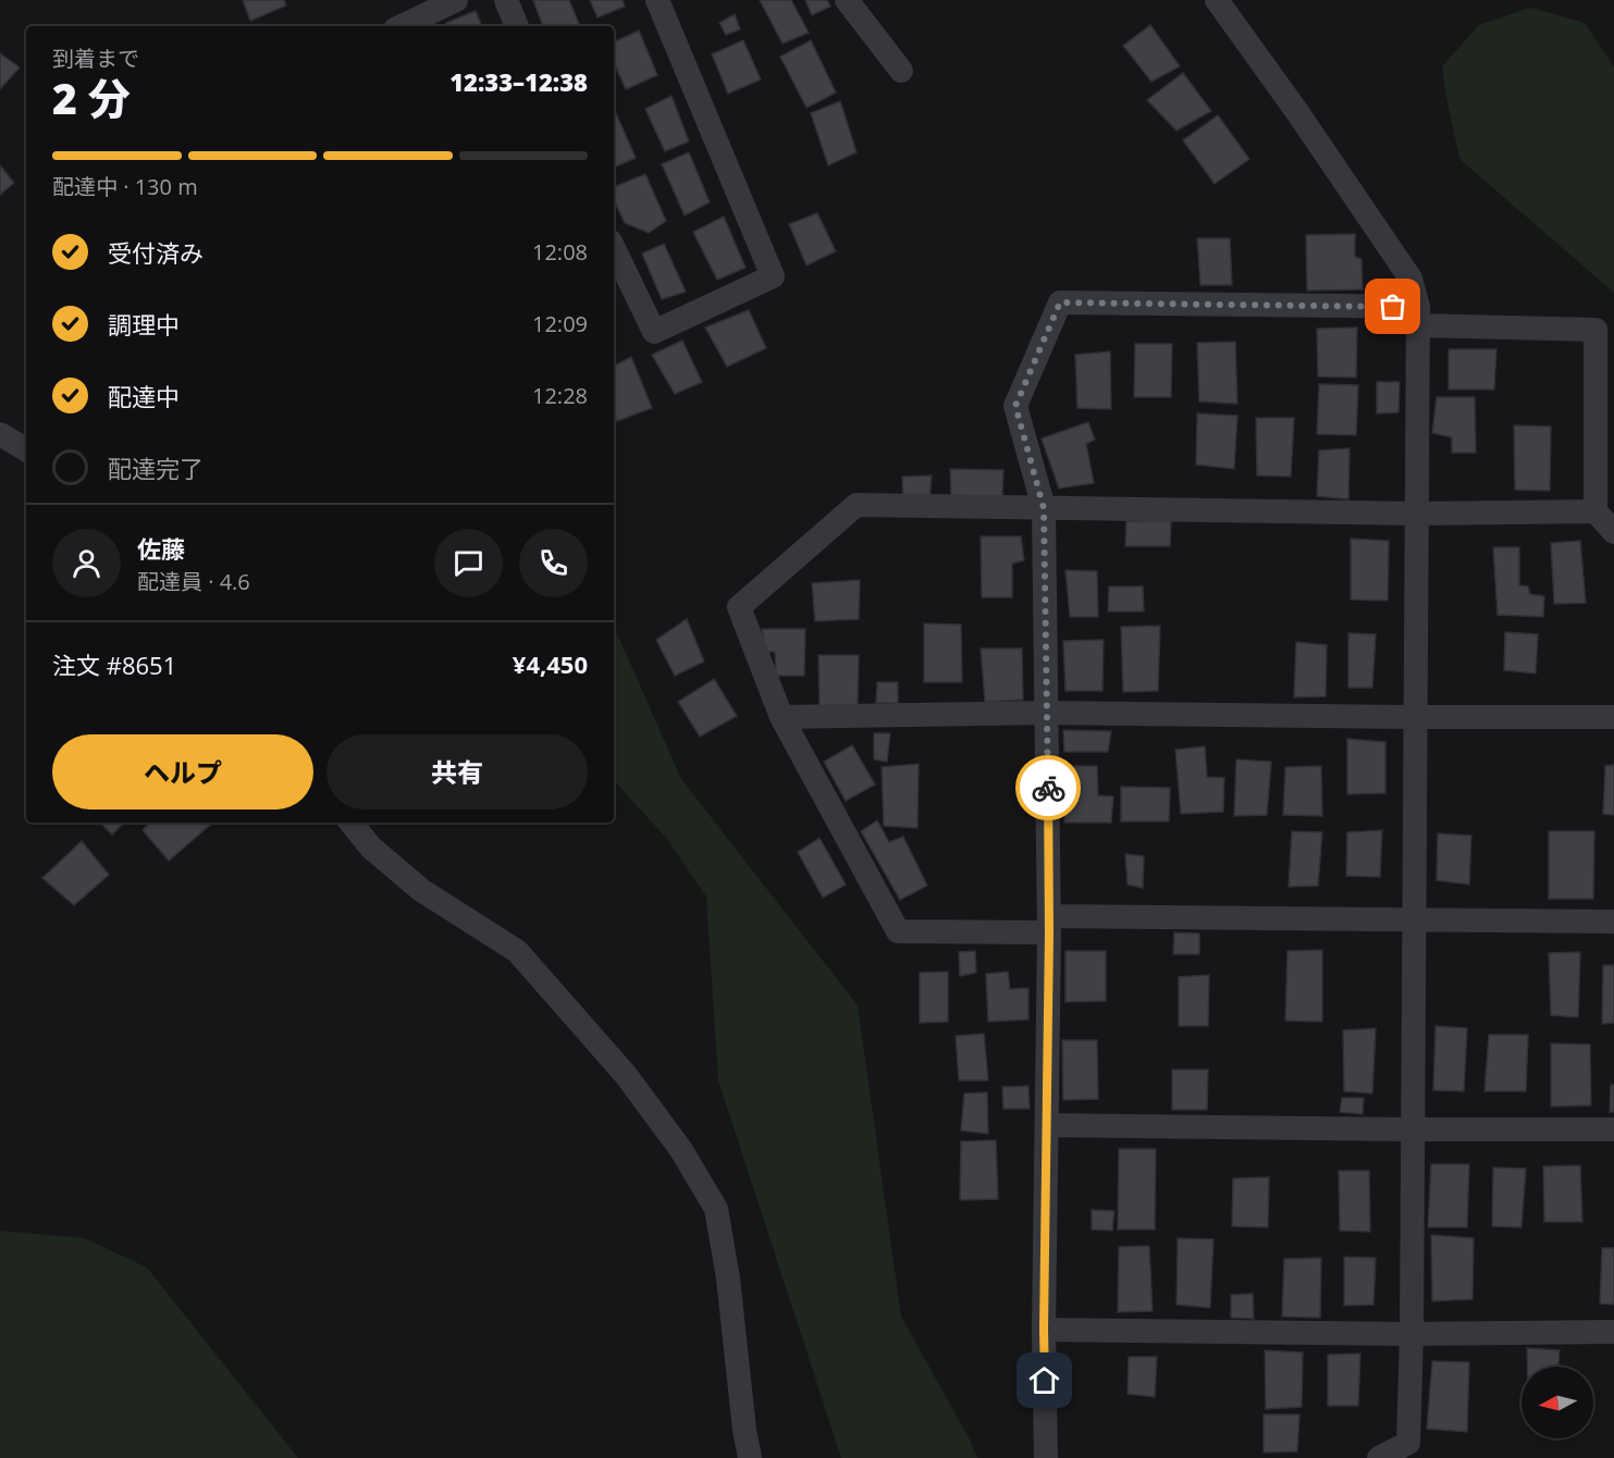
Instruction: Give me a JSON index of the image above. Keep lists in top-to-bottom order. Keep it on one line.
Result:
{"north":"left","page":{"heading":["2 分","到着まで","12:33–12:38"],"panel":["佐藤","配達員 · 4.6","注文 #8651","¥4,450"],"bar":"配達中 · 130 m","list":[["受付済み","12:08"],["調理中","12:09"],["配達中","12:28"],"配達完了"],"buttons":["ヘルプ","共有"]}}
